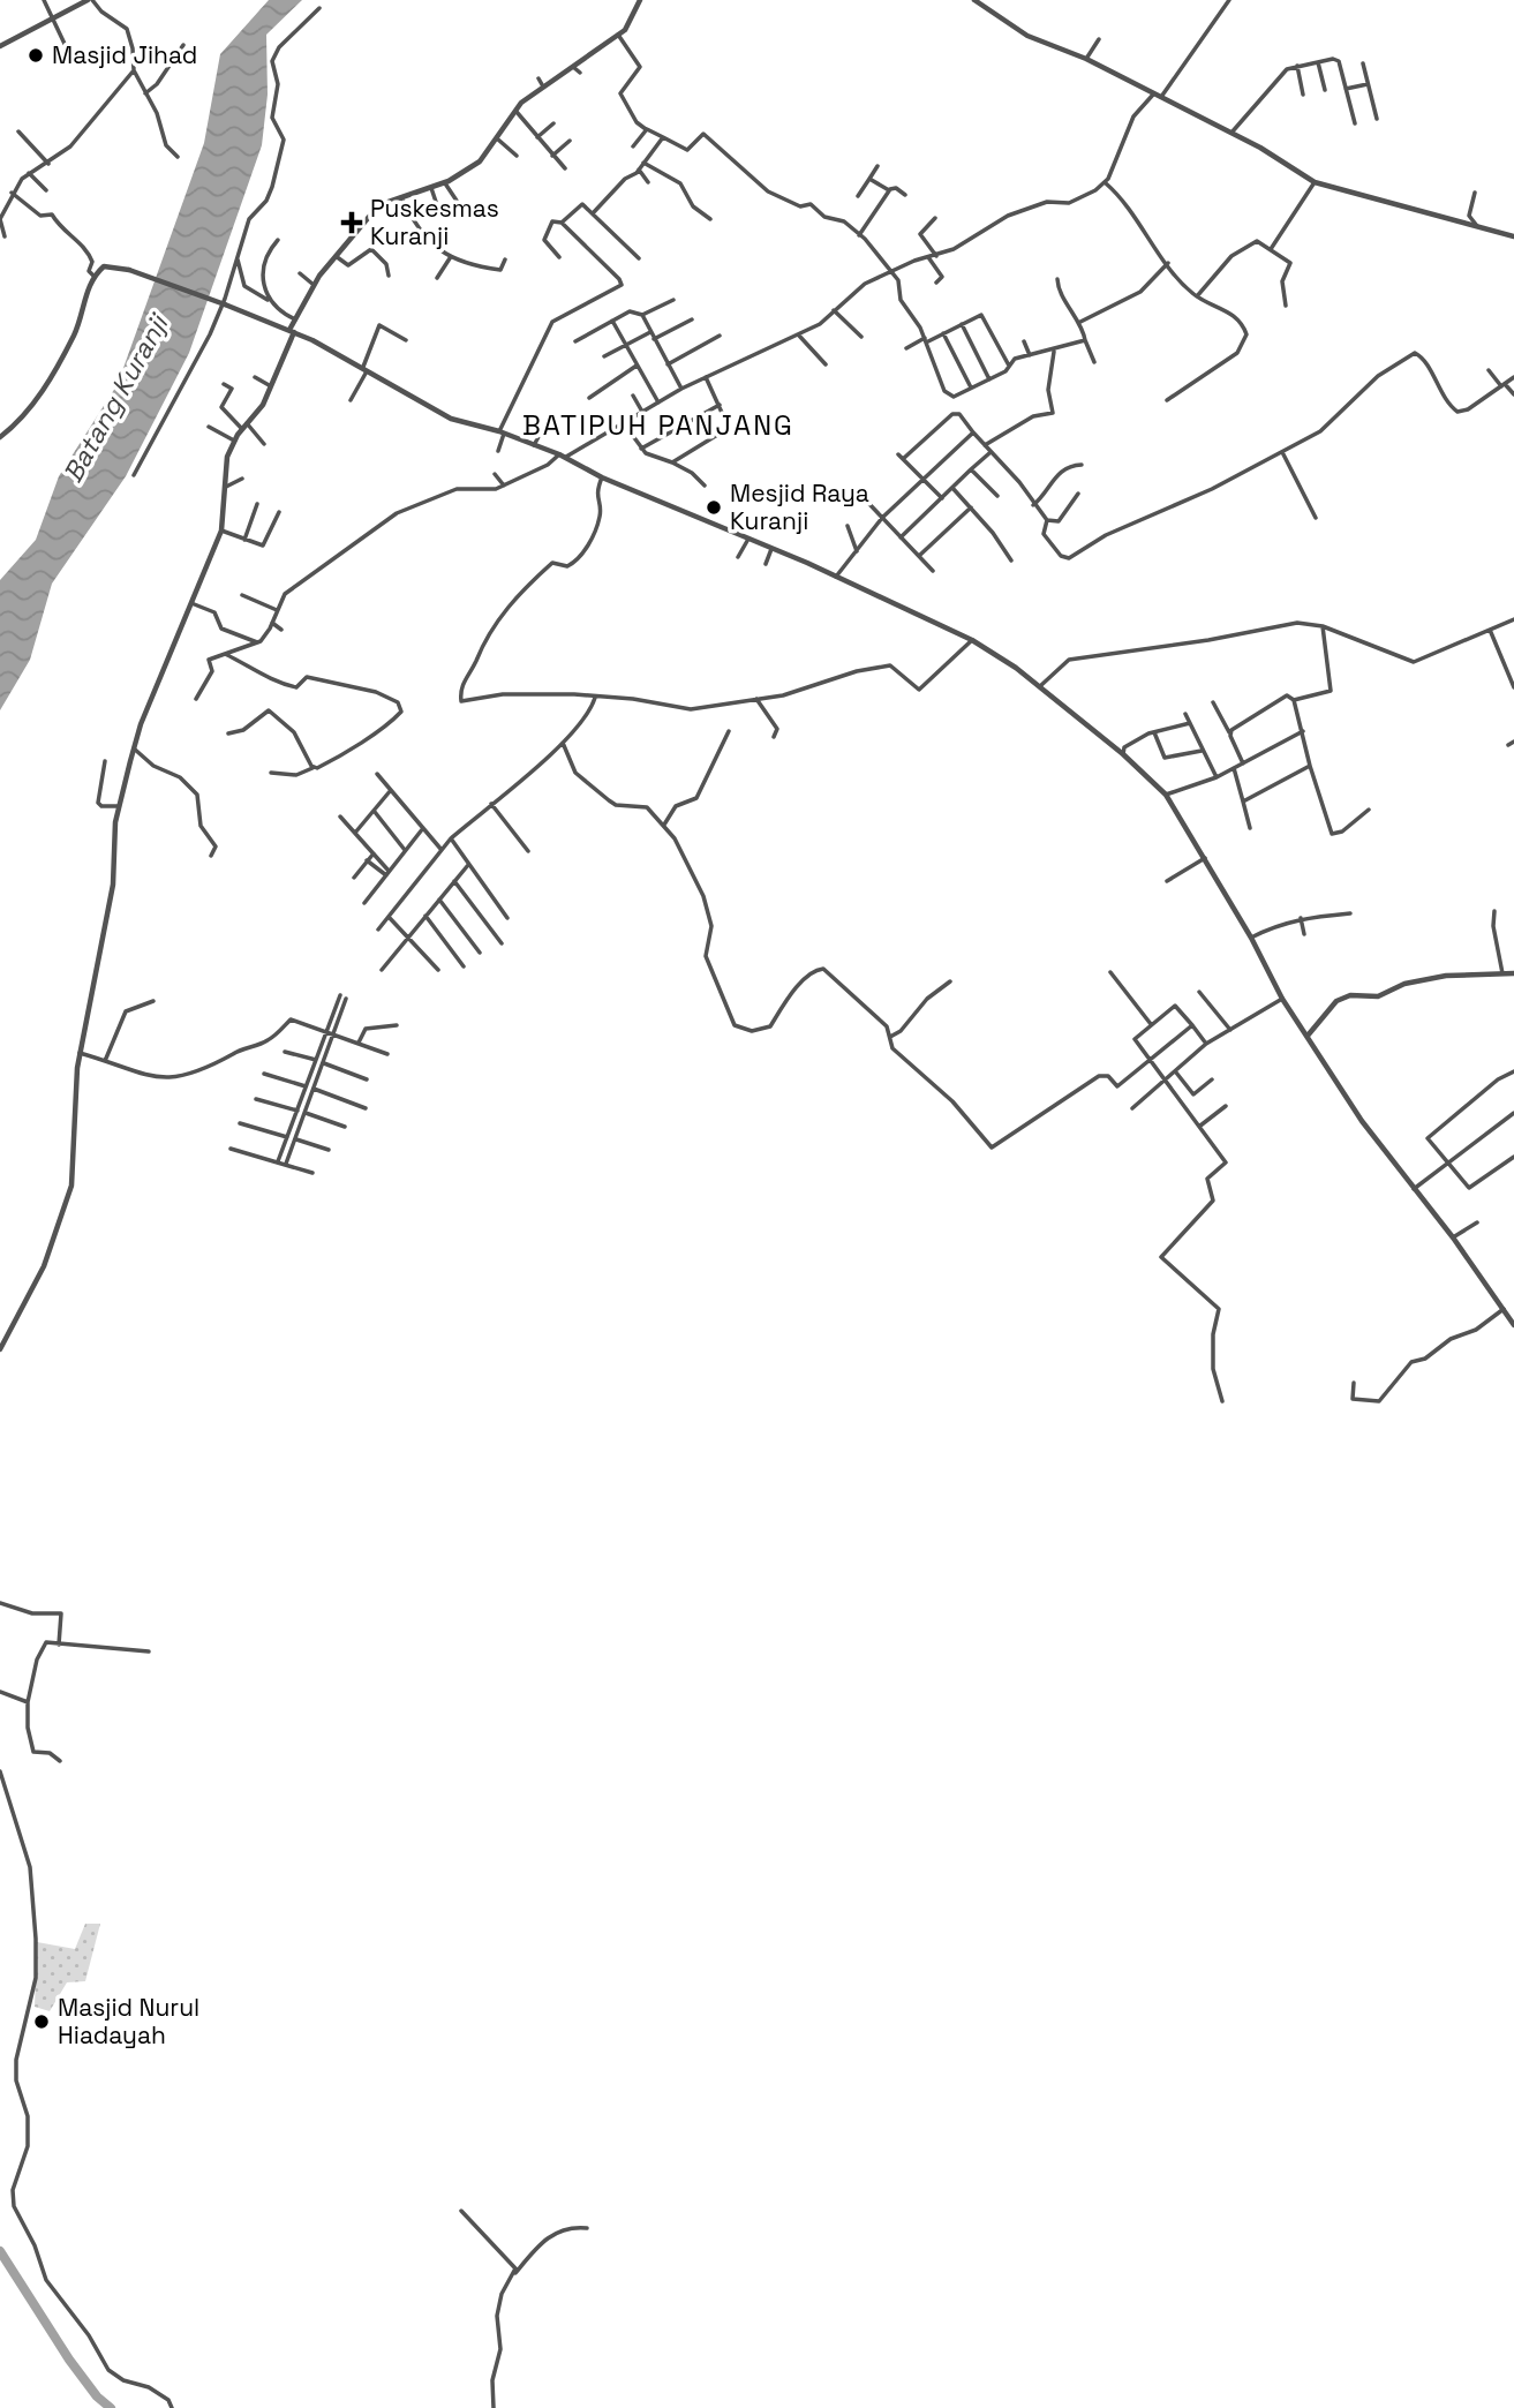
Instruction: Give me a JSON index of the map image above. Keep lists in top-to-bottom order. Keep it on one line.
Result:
{"districts":["BATIPUH PANJANG"],"water":["Batang Kuranji"],"places":{"other":["Masjid Jihad","Mesjid Raya Kuranji","Masjid Nurul Hiadayah"],"health":["Puskesmas Kuranji"]}}
